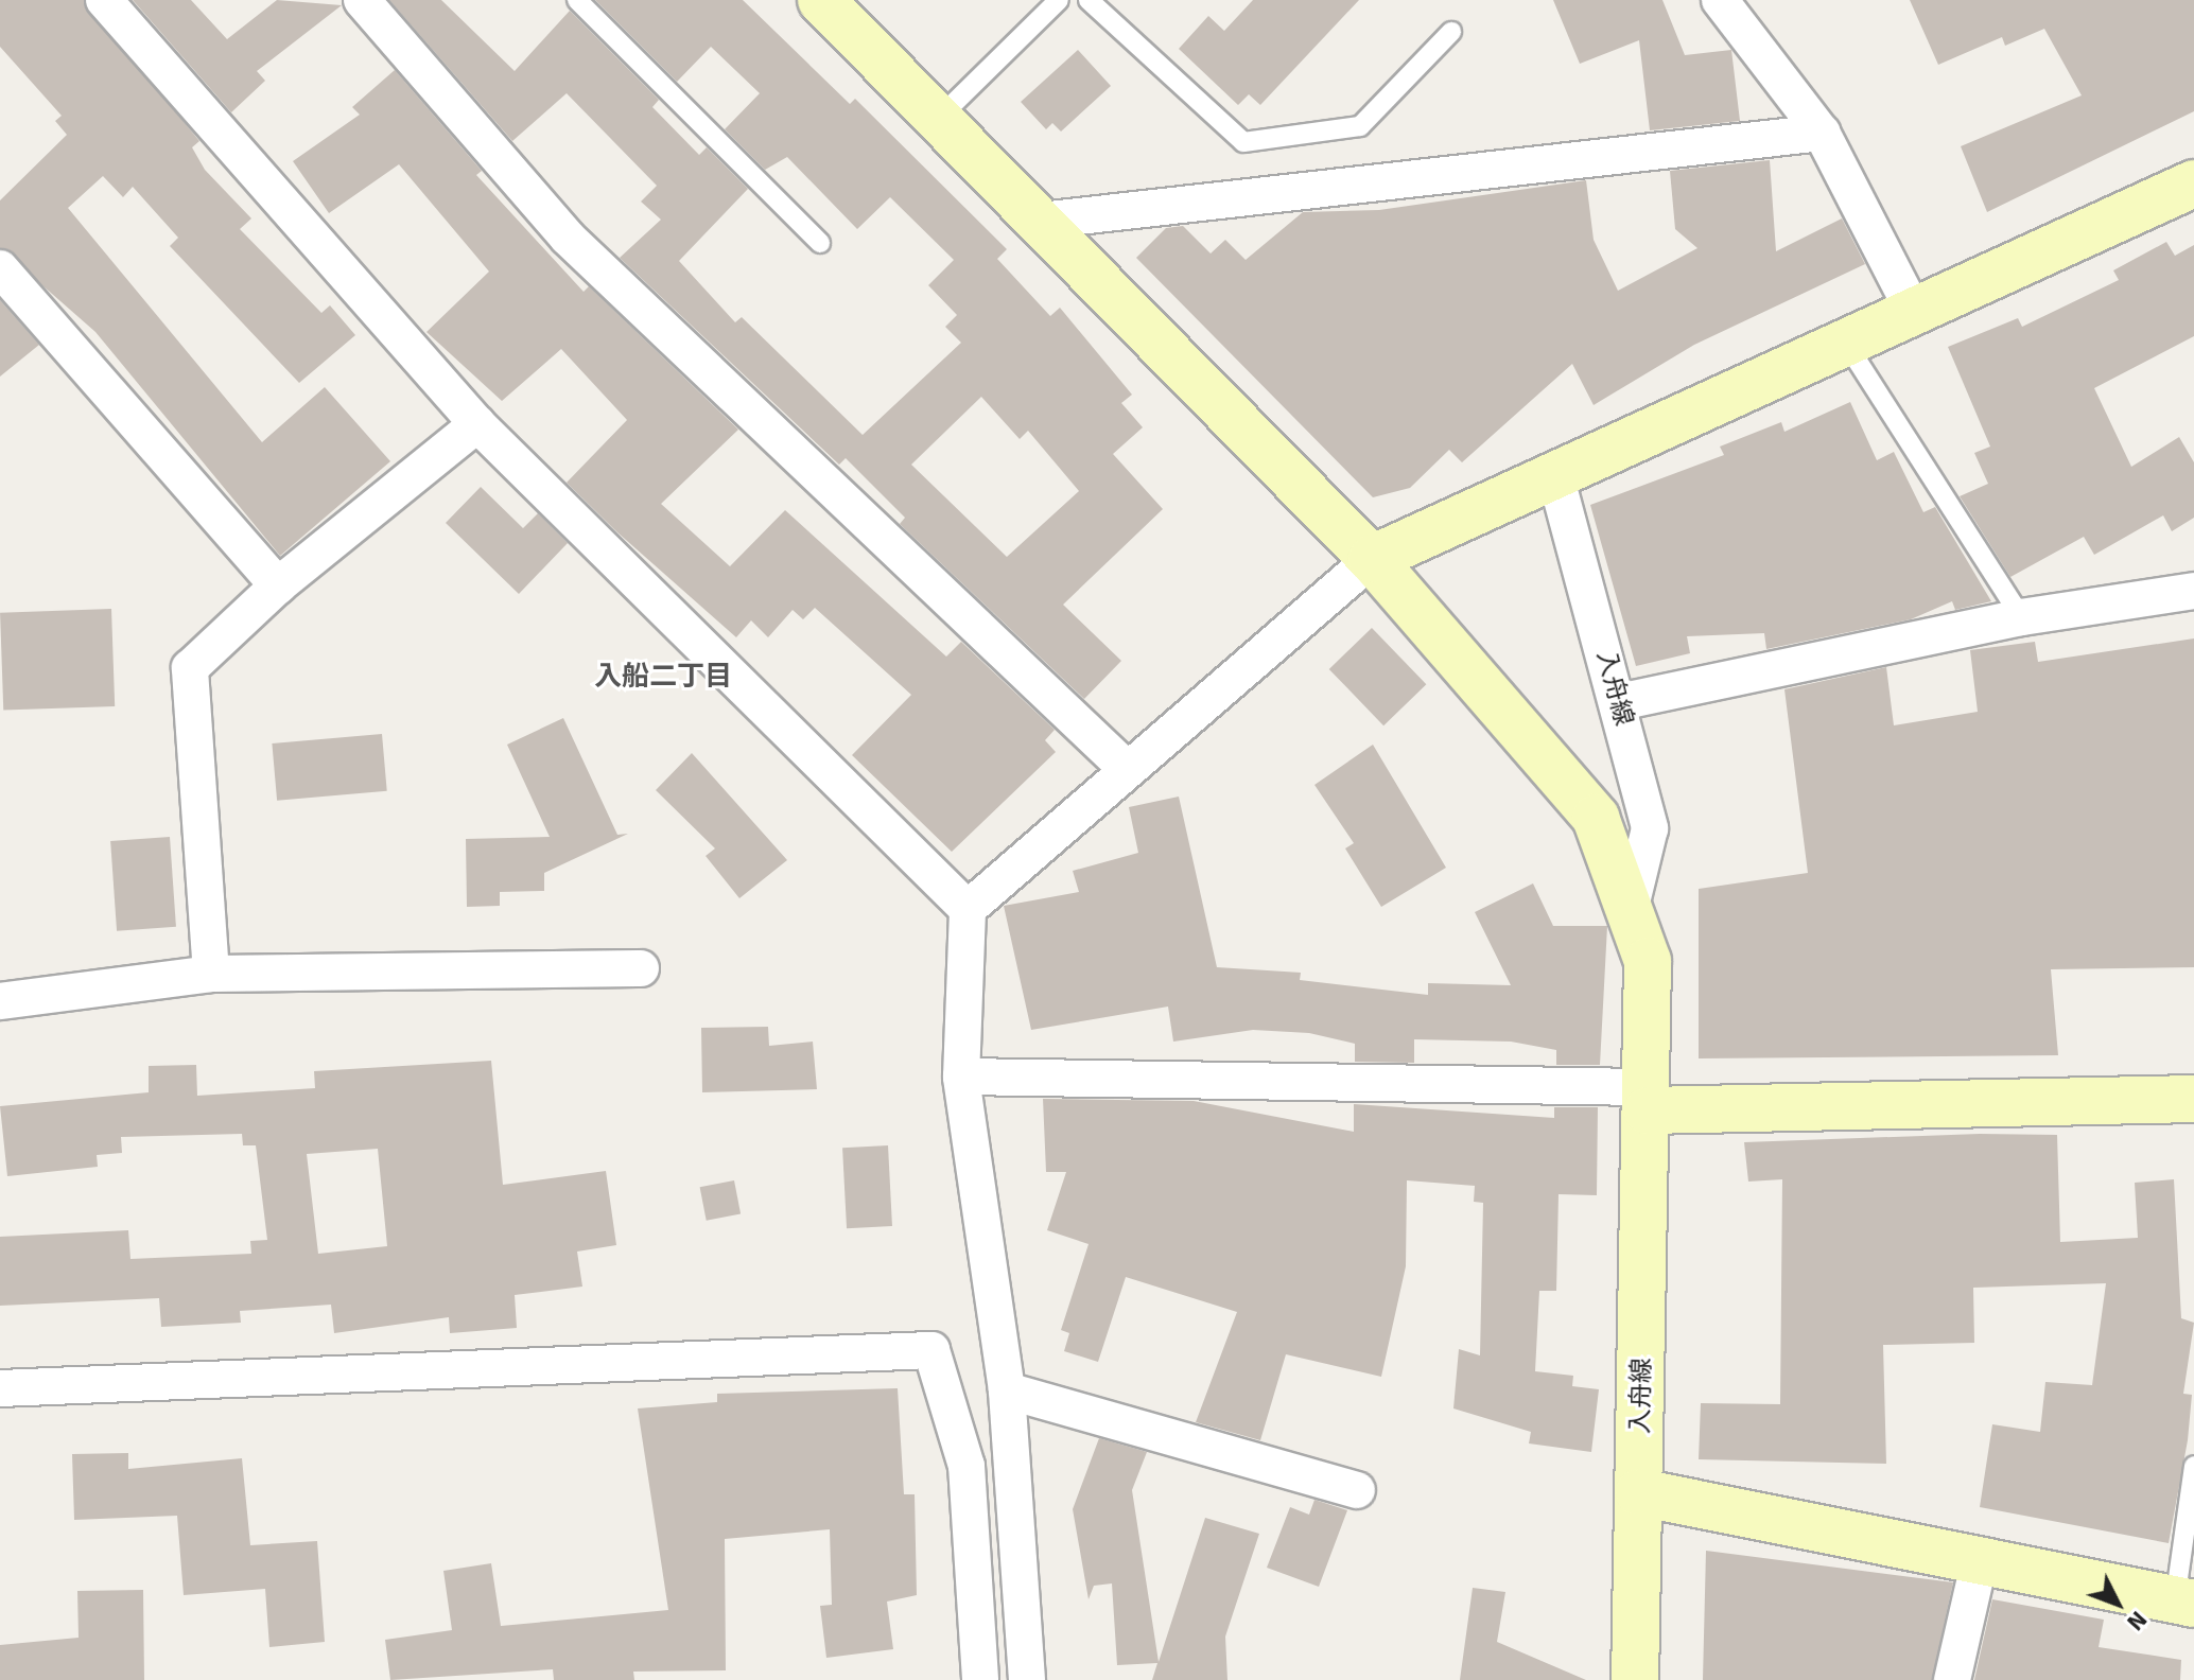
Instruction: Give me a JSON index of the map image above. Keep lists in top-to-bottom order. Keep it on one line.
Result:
{"streets":{"street":["入舟線"]},"districts":["入船二丁目"],"north":"bottom right"}
